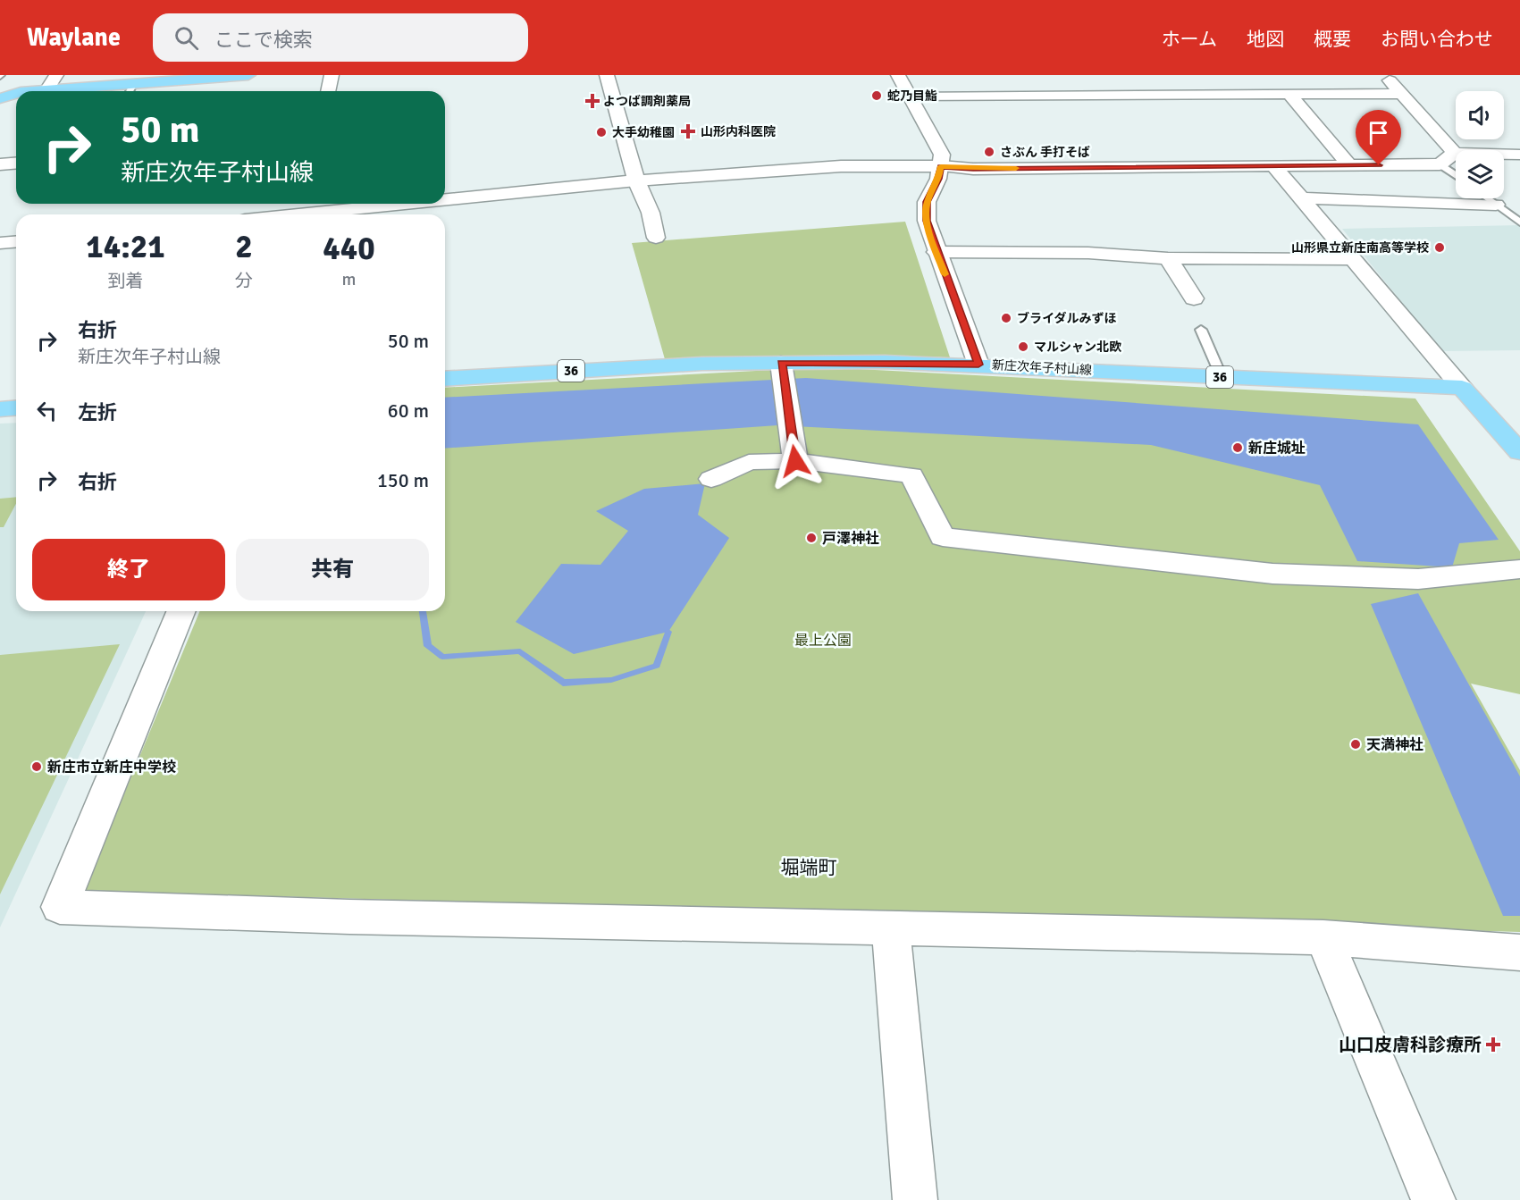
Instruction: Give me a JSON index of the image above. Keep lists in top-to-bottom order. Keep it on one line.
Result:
{"streets":{"main road":["新庄次年子村山線","36"]},"districts":["堀端町"],"parks":["最上公園"],"places":{"other":["蛇乃目鮨","大手幼稚園","さぶん 手打そば","山形県立新庄南高等学校","ブライダルみずほ","マルシャン北欧","新庄城址","戸澤神社","天満神社","新庄市立新庄中学校"],"health":["よつば調剤薬局","山形内科医院","山口皮膚科診療所"]},"page":{"header":"Waylane","search":"ここで検索","nav":["ホーム","地図","概要","お問い合わせ"],"turn":["50 m","新庄次年子村山線"],"eta":["14:21","到着","2","分","440","m"],"list":[{"name":"右折","note":"新庄次年子村山線","value":"50 m"},{"name":"左折","value":"60 m"},{"name":"右折","value":"150 m"}],"buttons":["終了","共有"]}}
